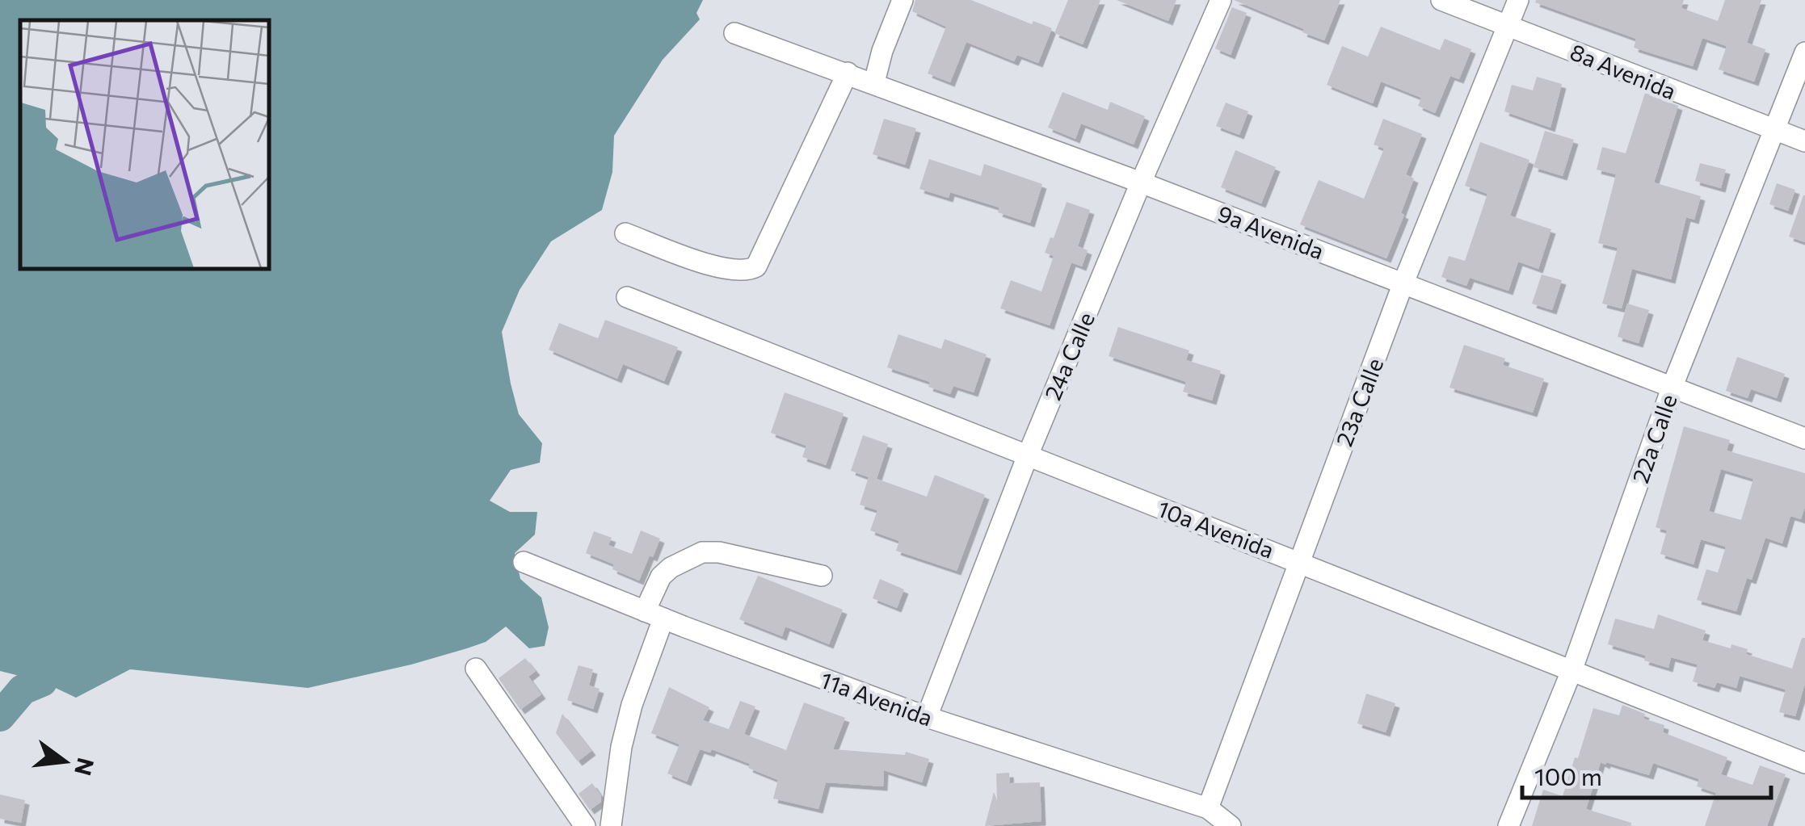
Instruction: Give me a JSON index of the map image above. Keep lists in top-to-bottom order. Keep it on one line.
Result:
{"streets":{"street":["8a Avenida","9a Avenida","24a Calle","23a Calle","22a Calle","10a Avenida","11a Avenida"]},"crossings":[["8a Avenida","23a Calle"],["8a Avenida","22a Calle"],["9a Avenida","24a Calle"],["9a Avenida","23a Calle"],["9a Avenida","22a Calle"],["24a Calle","10a Avenida"],["24a Calle","11a Avenida"],["23a Calle","10a Avenida"],["23a Calle","11a Avenida"],["22a Calle","10a Avenida"]],"scale_bar":"100 m","north":"right"}
